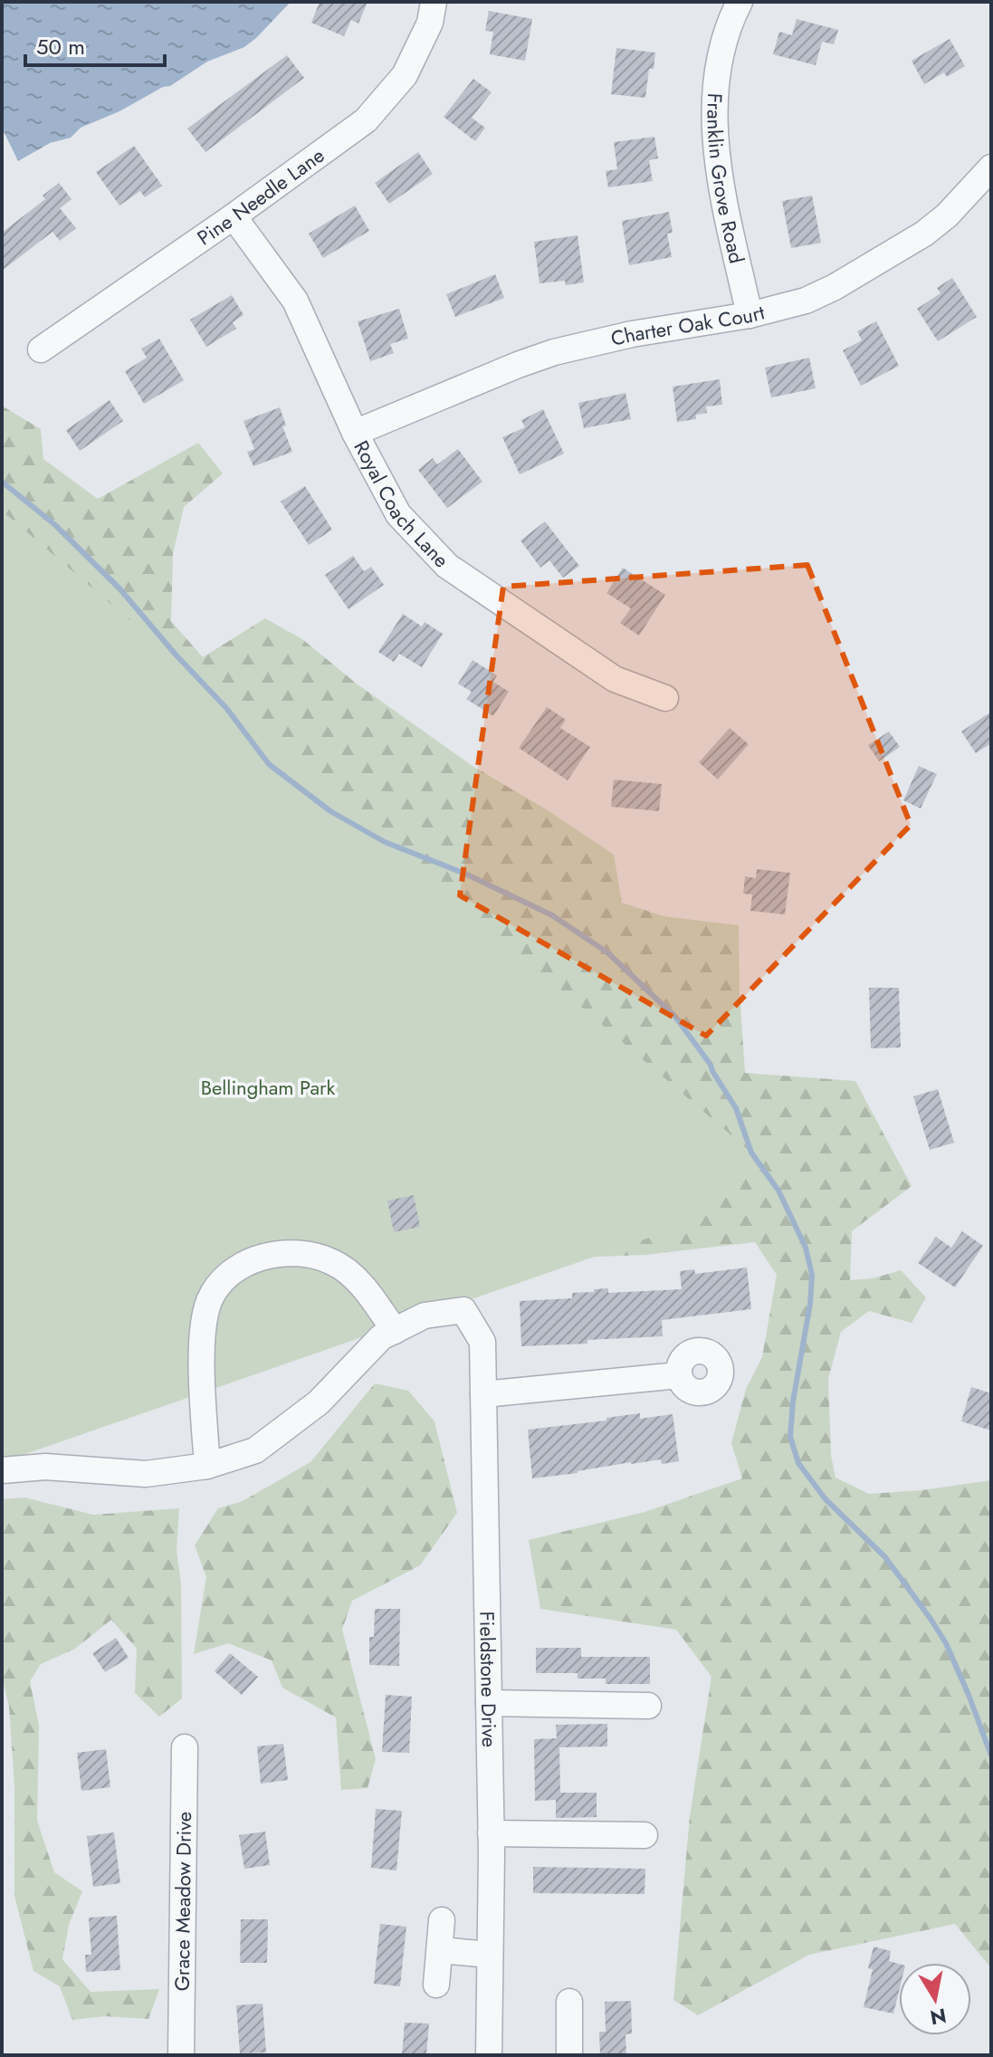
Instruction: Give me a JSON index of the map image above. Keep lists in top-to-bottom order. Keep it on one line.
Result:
{"streets":{"street":["Franklin Grove Road","Pine Needle Lane","Charter Oak Court","Royal Coach Lane","Fieldstone Drive","Grace Meadow Drive"]},"crossings":[["Franklin Grove Road","Charter Oak Court"],["Pine Needle Lane","Royal Coach Lane"],["Charter Oak Court","Royal Coach Lane"]],"parks":["Bellingham Park"],"scale_bar":"50 m","north":"bottom"}
